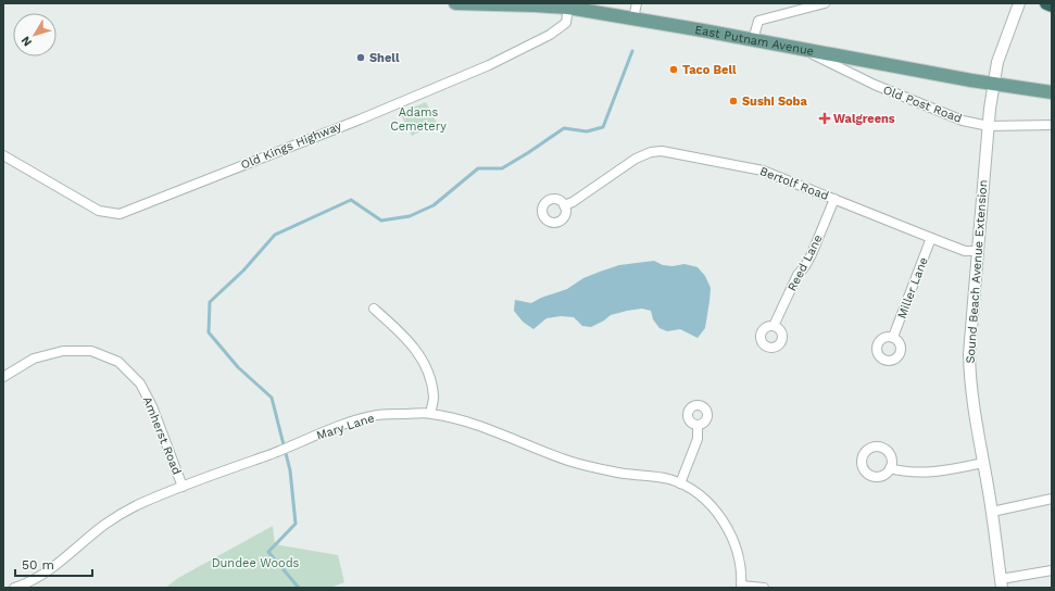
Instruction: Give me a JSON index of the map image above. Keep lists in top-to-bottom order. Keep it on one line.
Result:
{"streets":{"main road":["East Putnam Avenue"],"street":["Old Post Road","Old Kings Highway","Bertolf Road","Reed Lane","Sound Beach Avenue Extension","Miller Lane","Mary Lane","Amherst Road"]},"crossings":[["East Putnam Avenue","Old Post Road"],["East Putnam Avenue","Old Kings Highway"],["East Putnam Avenue","Sound Beach Avenue Extension"],["Old Post Road","Sound Beach Avenue Extension"],["Bertolf Road","Reed Lane"],["Bertolf Road","Sound Beach Avenue Extension"],["Bertolf Road","Miller Lane"],["Mary Lane","Amherst Road"]],"parks":["Adams Cemetery","Dundee Woods"],"places":{"other":["Shell","Taco Bell","Sushi Soba"],"health":["Walgreens"]},"scale_bar":"50 m","north":"bottom left"}
